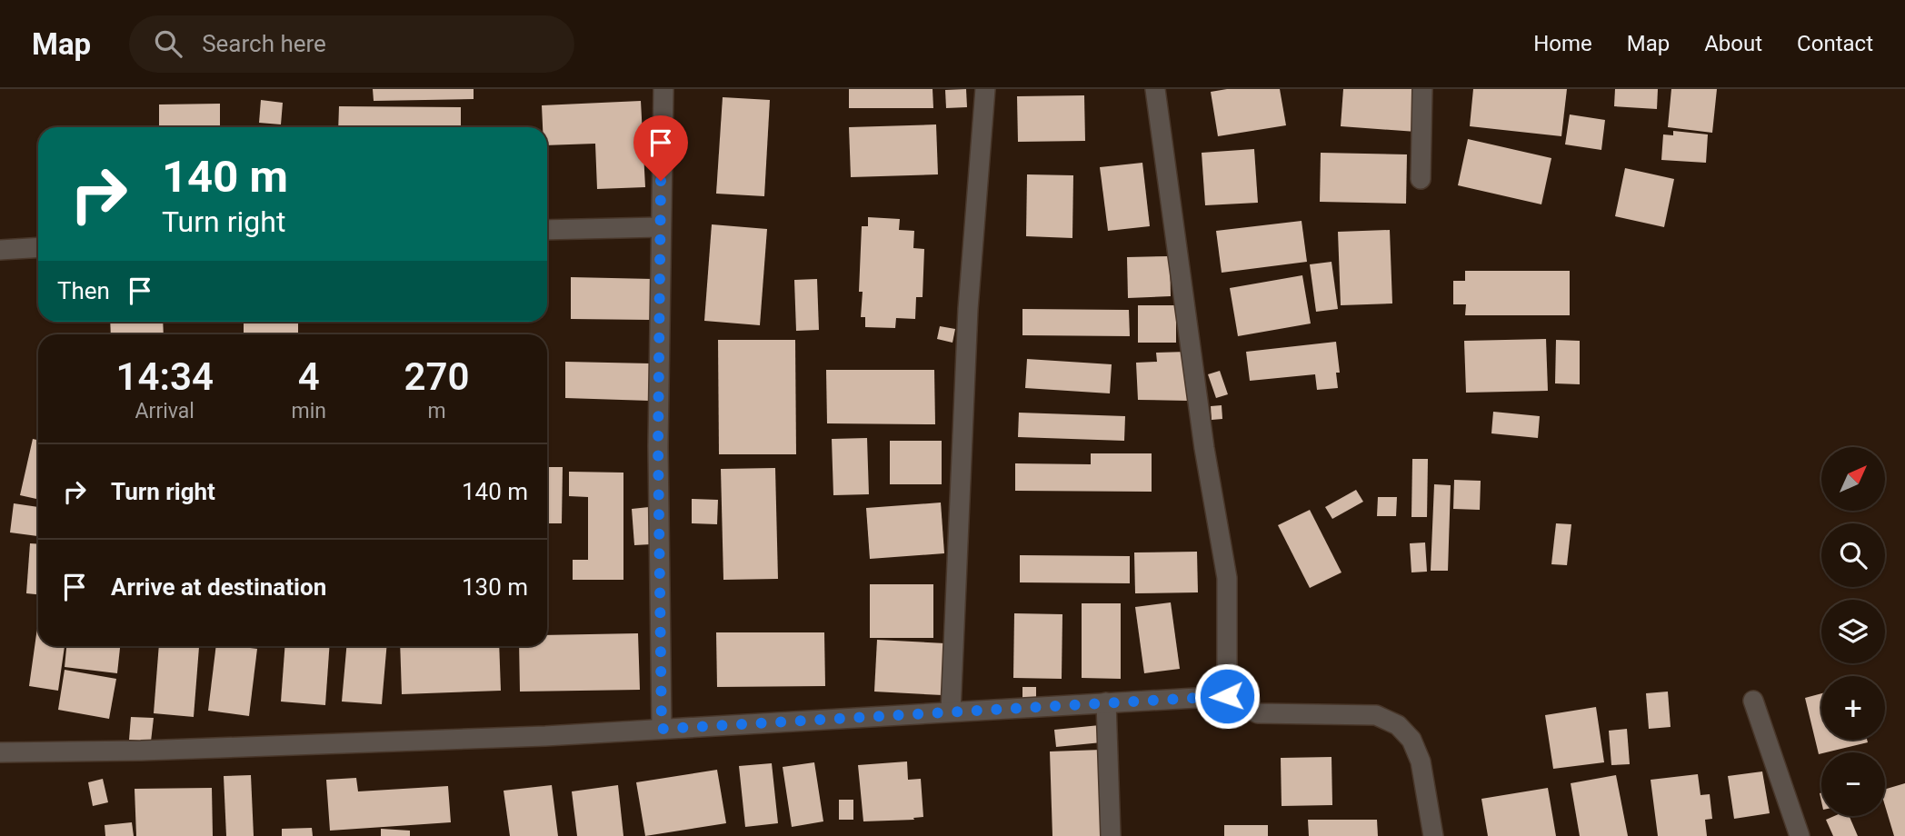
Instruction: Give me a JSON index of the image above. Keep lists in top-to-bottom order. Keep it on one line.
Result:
{"north":"top right","page":{"header":"Map","search":"Search here","nav":["Home","Map","About","Contact"],"turn":["140 m","Turn right"],"then":"Then","eta":["14:34","Arrival","4","min","270","m"],"list":[{"name":"Turn right","value":"140 m"},{"name":"Arrive at destination","value":"130 m"}],"map_buttons":["+","−"]}}
